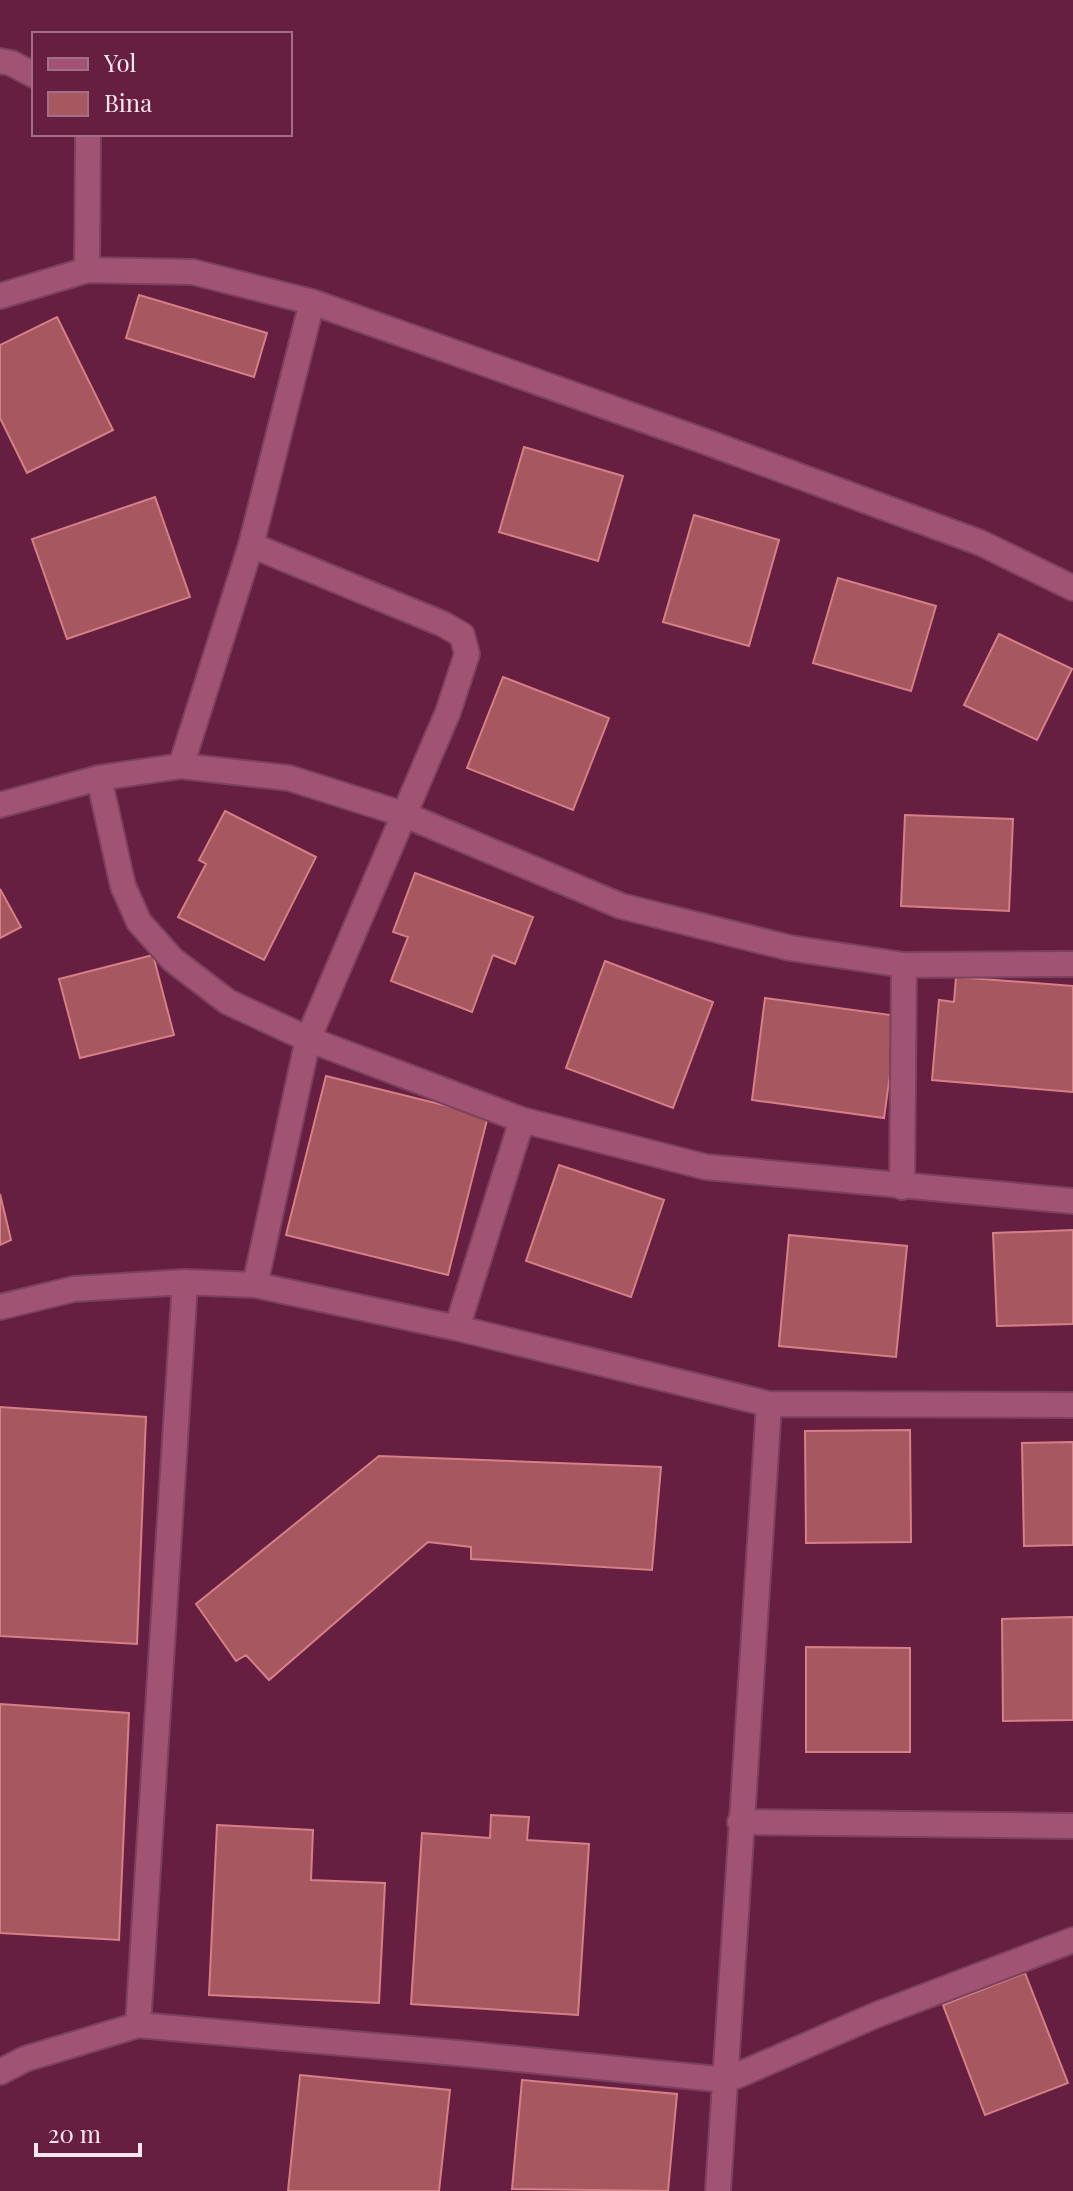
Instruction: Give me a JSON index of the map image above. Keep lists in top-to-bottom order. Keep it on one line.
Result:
{"legend":["Yol","Bina"],"scale_bar":"20 m"}
